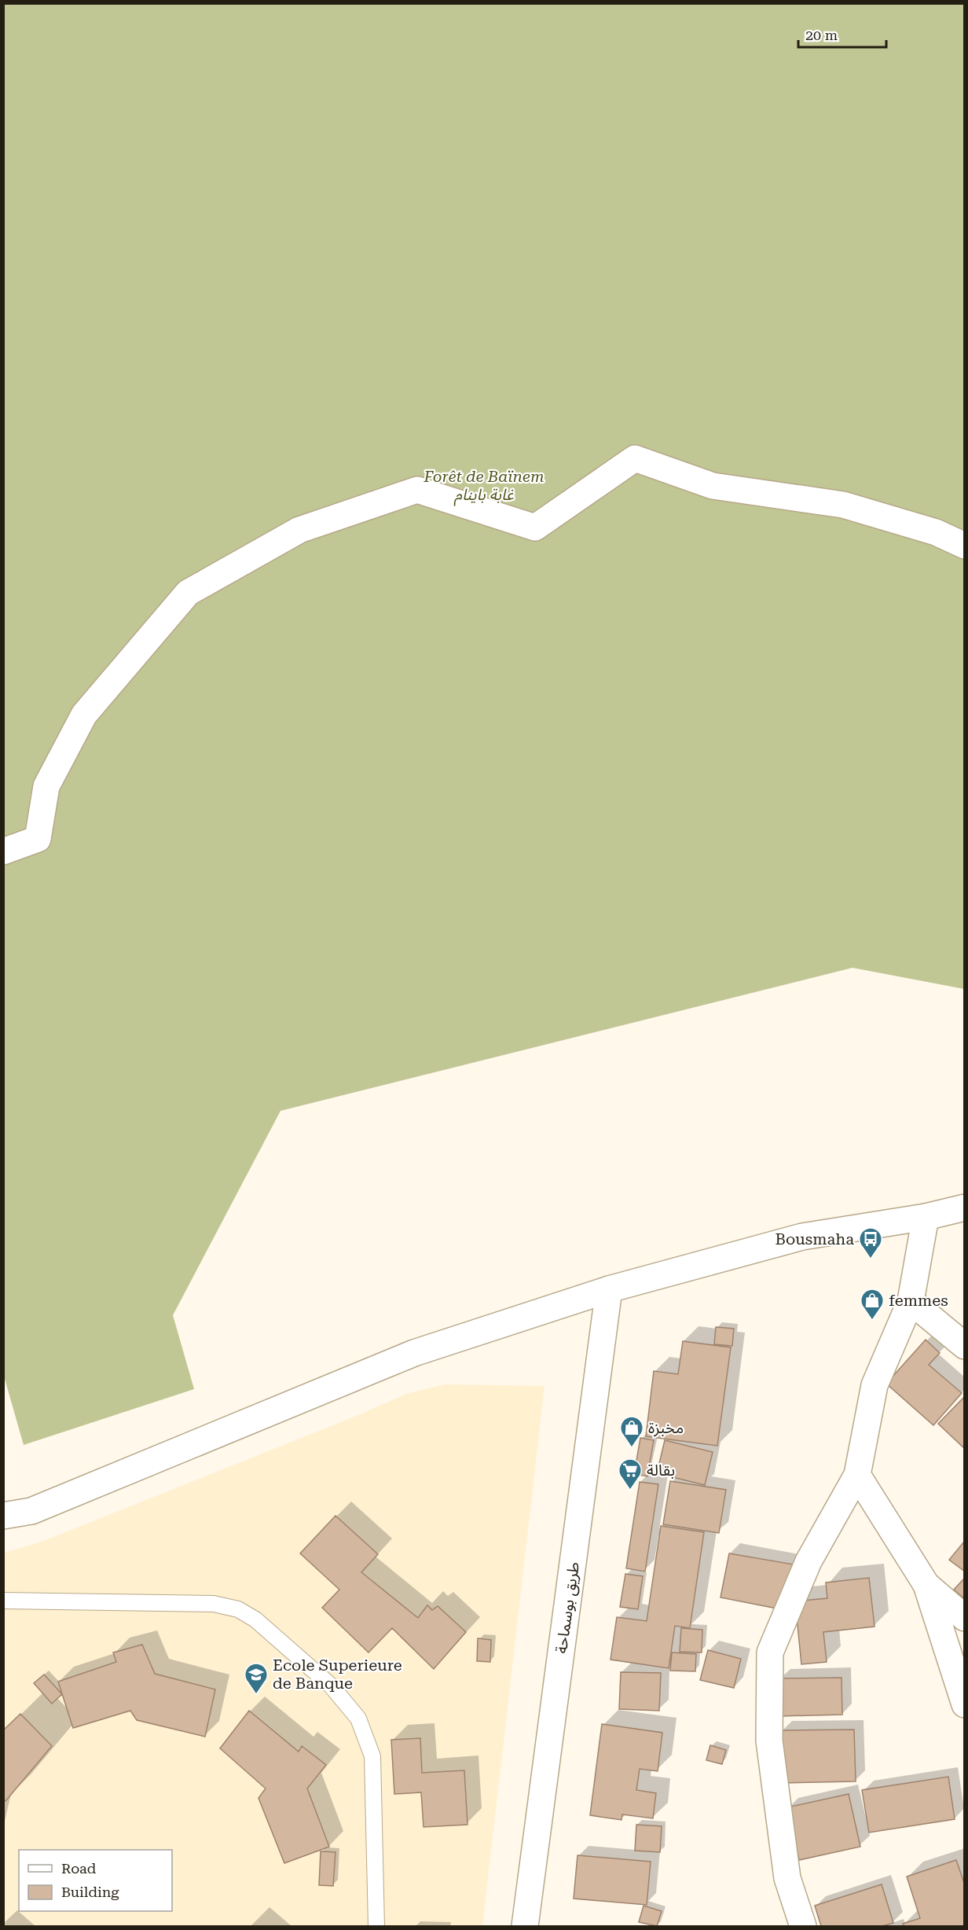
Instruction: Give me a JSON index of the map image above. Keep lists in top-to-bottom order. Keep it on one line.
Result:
{"streets":{"street":["طريق بوسماحة"]},"parks":["Forêt de Baïnem غابة باينام"],"places":{"bus stop":["Bousmaha"],"shop":["femmes","مخبزة"],"supermarket":["بقالة"],"school or university":["Ecole Superieure de Banque"]},"legend":["Road","Building"],"scale_bar":"20 m"}
